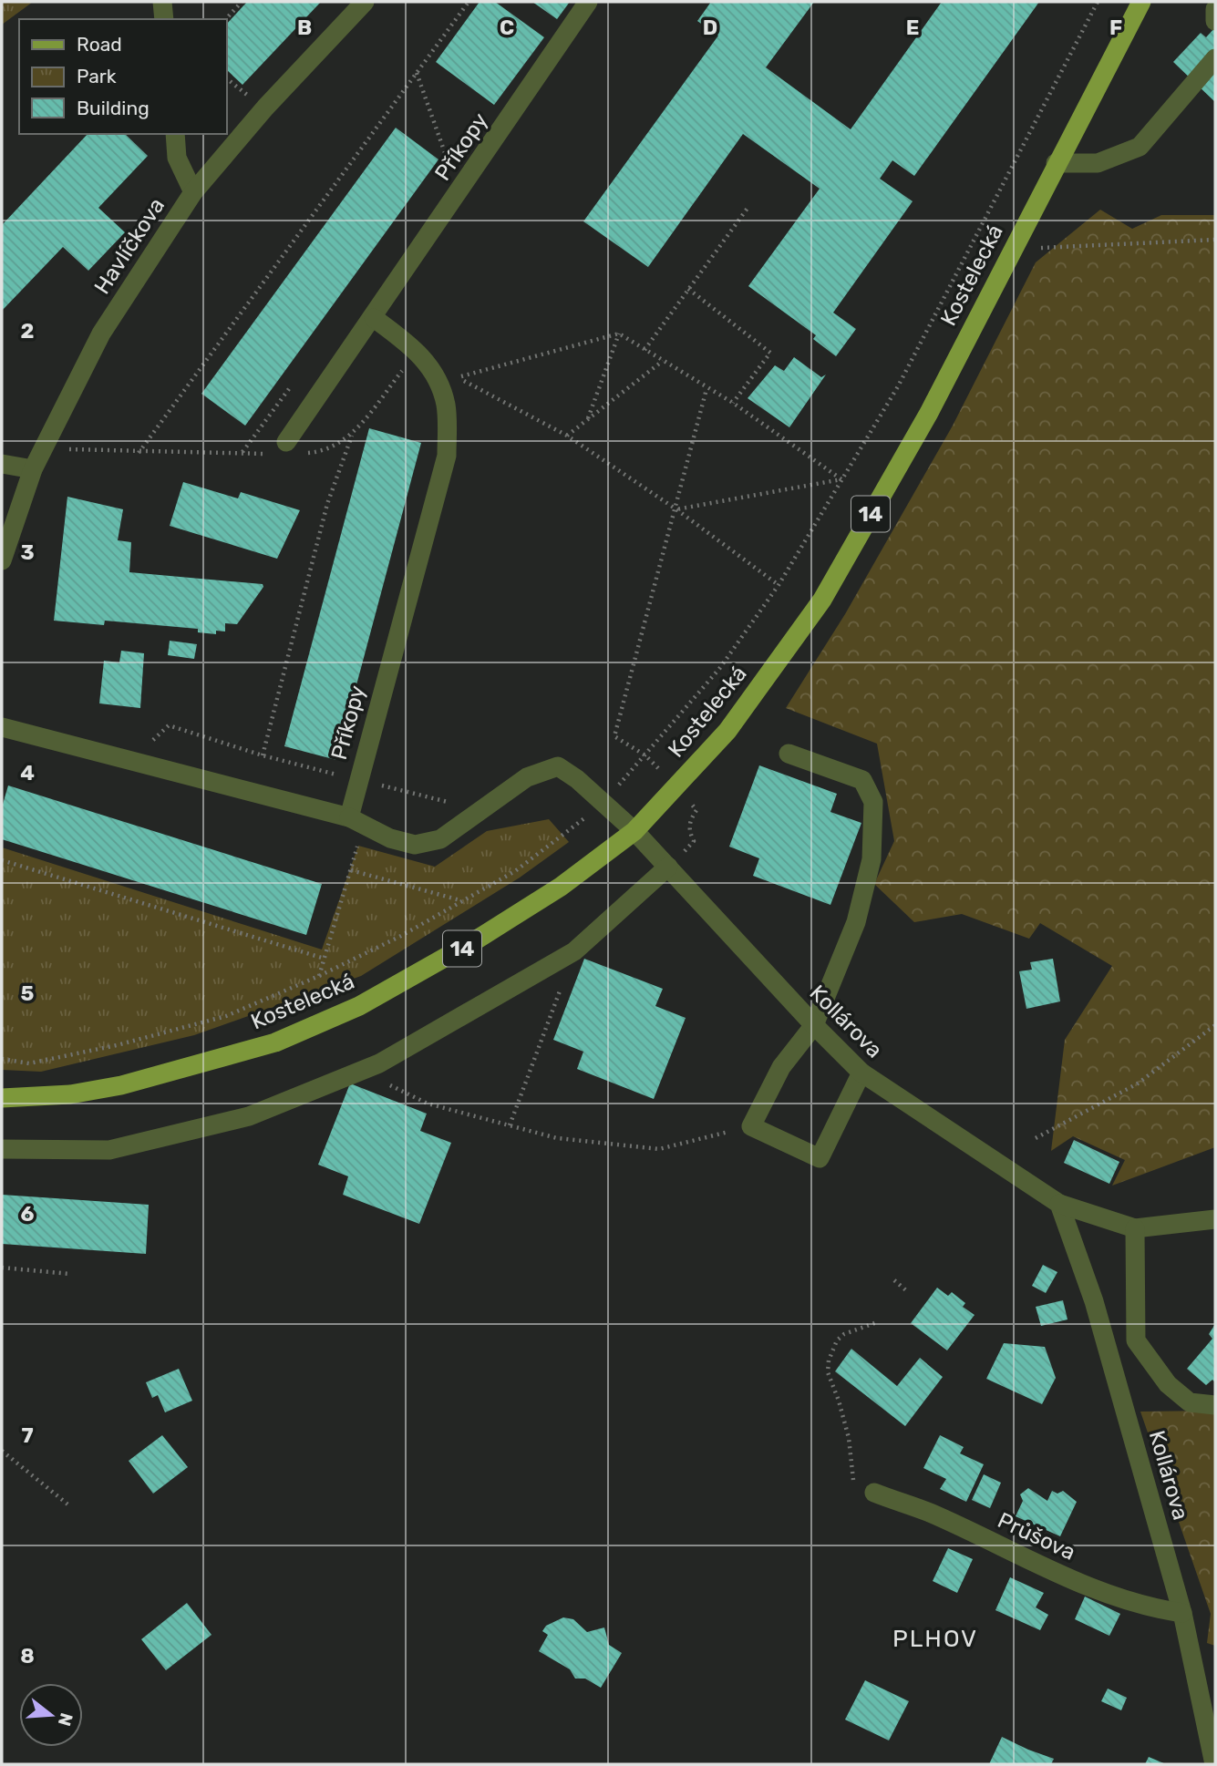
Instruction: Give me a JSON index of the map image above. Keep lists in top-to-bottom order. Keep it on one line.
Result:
{"streets":{"main road":["Kostelecká","14"],"street":["Příkopy","Havlíčkova","Kollárova","Průšova"]},"crossings":[["Kostelecká","Kollárova"],["Kollárova","Průšova"]],"districts":["PLHOV"],"legend":["Road","Park","Building"],"north":"right","grid":{"columns":["B","C","D","E","F"],"rows":["2","3","4","5","6","7","8"]}}
